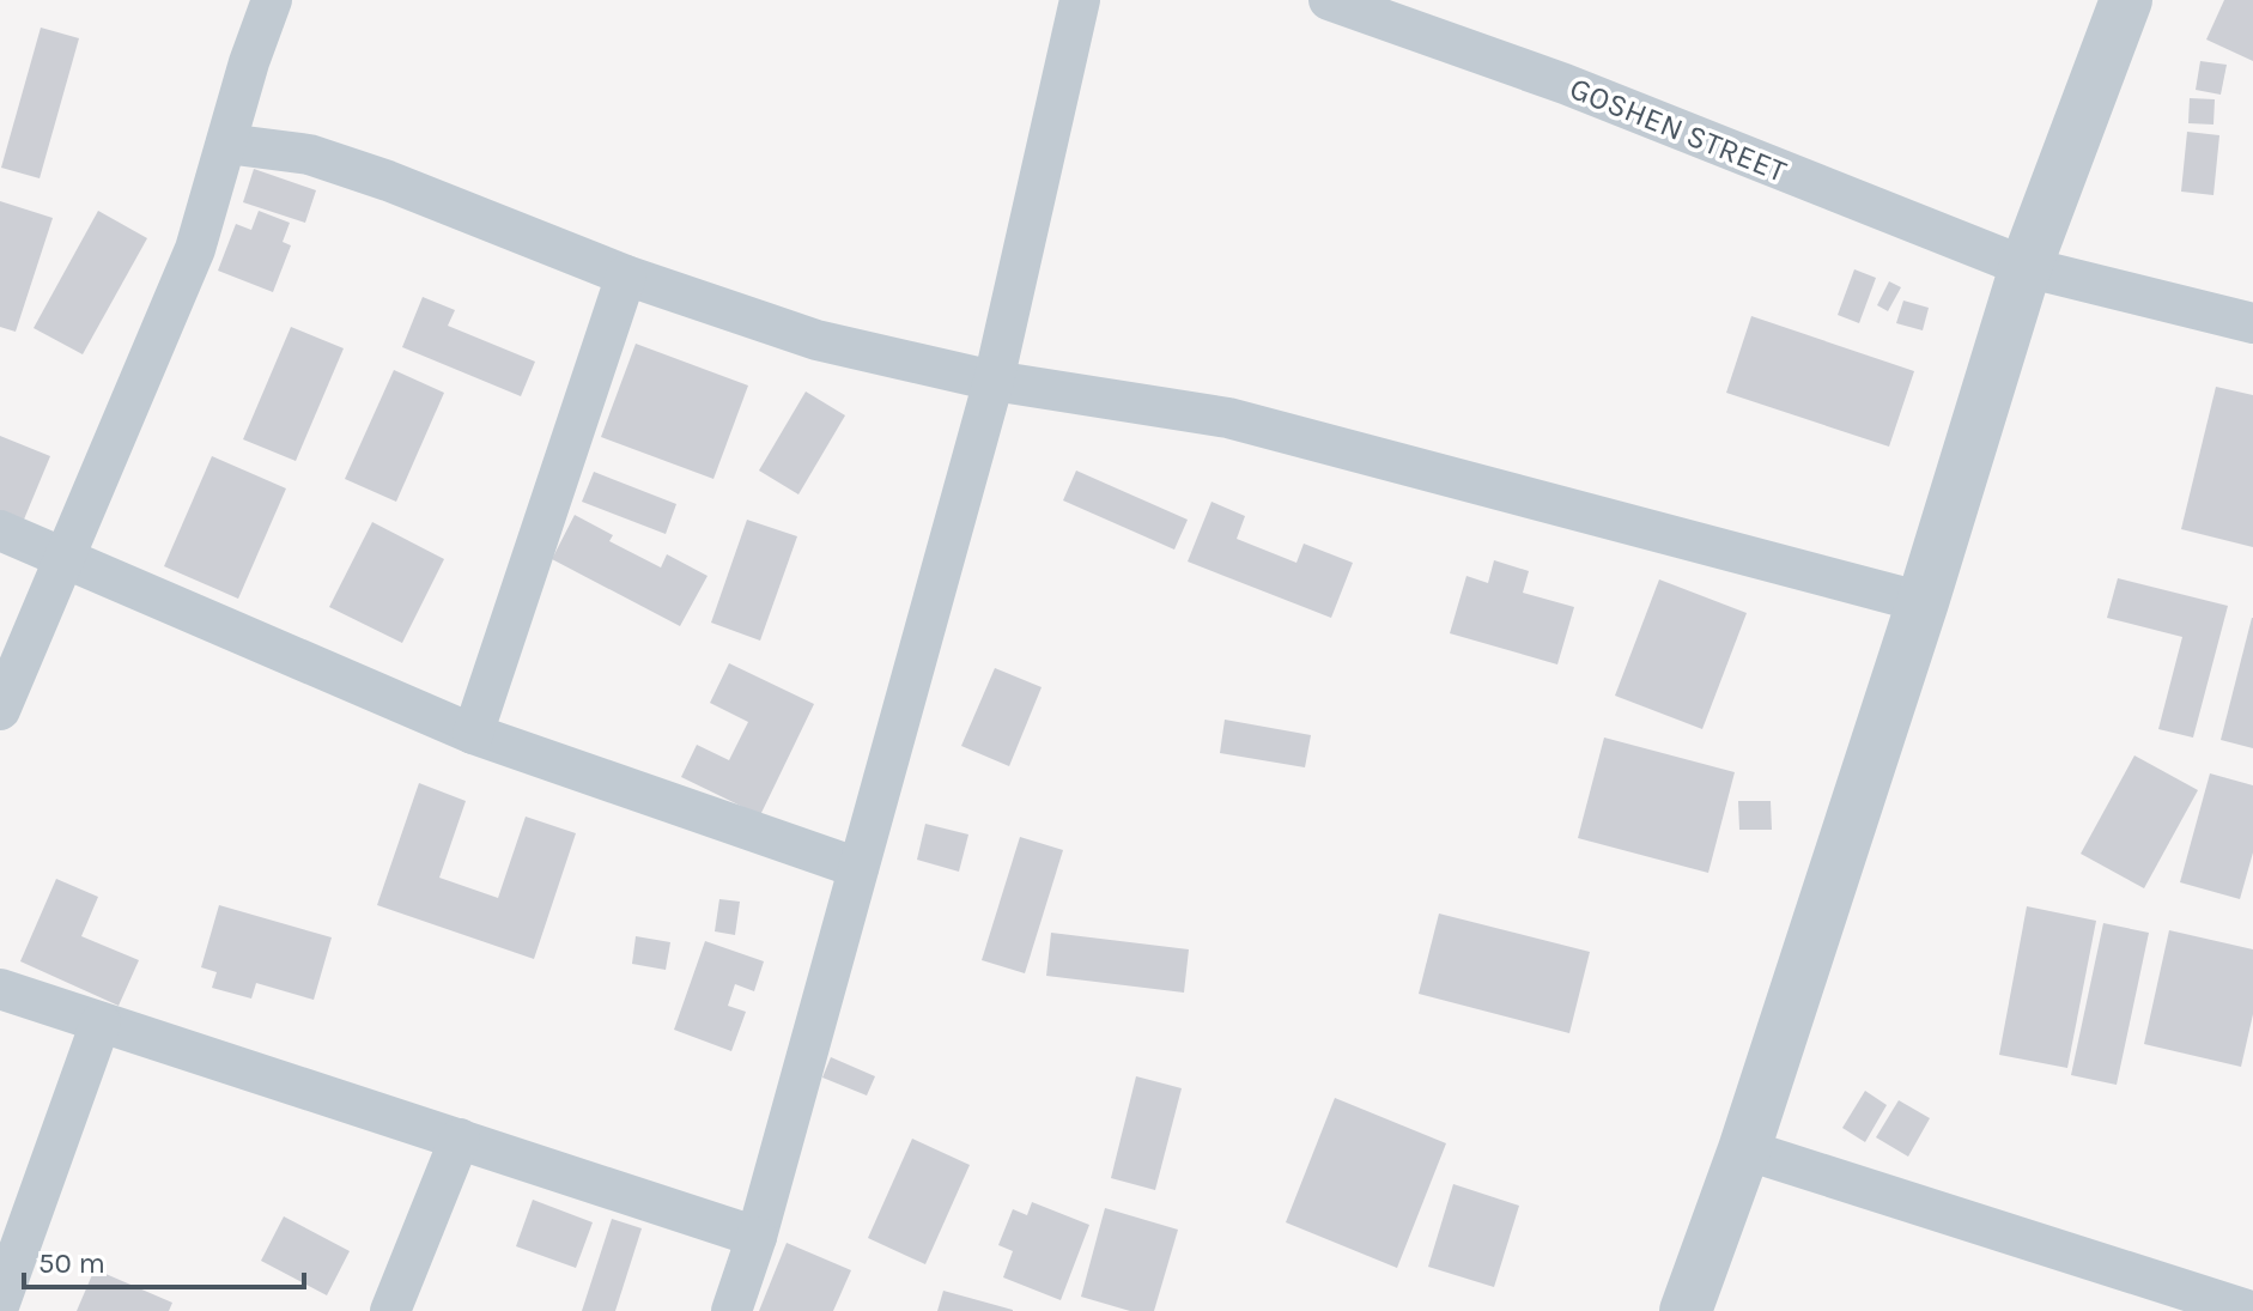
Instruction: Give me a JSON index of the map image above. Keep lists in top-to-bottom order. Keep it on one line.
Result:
{"streets":{"street":["GOSHEN STREET"]},"scale_bar":"50 m"}
